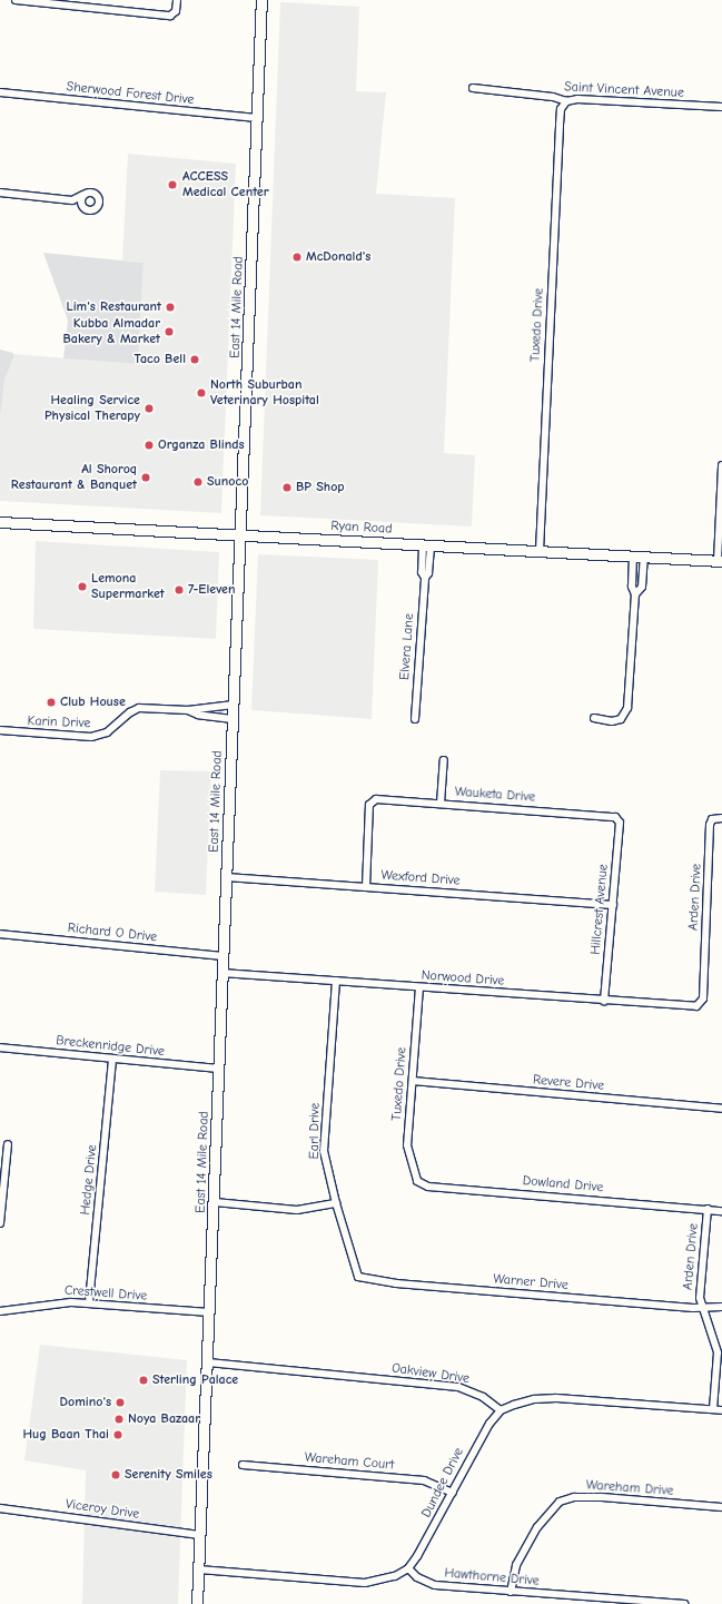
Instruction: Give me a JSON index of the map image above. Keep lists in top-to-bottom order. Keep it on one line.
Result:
{"streets":{"main road":["East 14 Mile Road","Ryan Road"],"street":["Saint Vincent Avenue","Sherwood Forest Drive","Tuxedo Drive","Elvera Lane","Karin Drive","Wauketa Drive","Wexford Drive","Arden Drive","Hillcrest Avenue","Richard O Drive","Norwood Drive","Breckenridge Drive","Revere Drive","Earl Drive","Hedge Drive","Dowland Drive","Warner Drive","Crestwell Drive","Oakview Drive","Wareham Court","Dundee Drive","Wareham Drive","Viceroy Drive","Hawthorne Drive"]},"crossings":[["Saint Vincent Avenue","Tuxedo Drive"],["Sherwood Forest Drive","East 14 Mile Road"],["East 14 Mile Road","Ryan Road"],["East 14 Mile Road","Karin Drive"],["East 14 Mile Road","Wexford Drive"],["East 14 Mile Road","Richard O Drive"],["East 14 Mile Road","Norwood Drive"],["East 14 Mile Road","Breckenridge Drive"],["East 14 Mile Road","Crestwell Drive"],["East 14 Mile Road","Oakview Drive"],["East 14 Mile Road","Viceroy Drive"],["Tuxedo Drive","Ryan Road"],["Tuxedo Drive","Norwood Drive"],["Tuxedo Drive","Revere Drive"],["Tuxedo Drive","Dowland Drive"],["Ryan Road","Elvera Lane"],["Wauketa Drive","Wexford Drive"],["Wauketa Drive","Hillcrest Avenue"],["Wexford Drive","Hillcrest Avenue"],["Arden Drive","Norwood Drive"],["Arden Drive","Dowland Drive"],["Arden Drive","Warner Drive"],["Hillcrest Avenue","Norwood Drive"],["Norwood Drive","Earl Drive"],["Breckenridge Drive","Hedge Drive"],["Earl Drive","Warner Drive"],["Hedge Drive","Crestwell Drive"],["Oakview Drive","Dundee Drive"],["Wareham Court","Dundee Drive"],["Dundee Drive","Hawthorne Drive"],["Wareham Drive","Hawthorne Drive"]],"places":["ACCESS Medical Center","McDonald's","Lim's Restaurant","Kubba Almadar Bakery & Market","Taco Bell","North Suburban Veterinary Hospital","Healing Service Physical Therapy","Organza Blinds","Al Shoroq Restaurant & Banquet","Sunoco","BP Shop","Lemona Supermarket","7-Eleven","Club House","Sterling Palace","Domino's","Noya Bazaar","Hug Baan Thai","Serenity Smiles"]}
